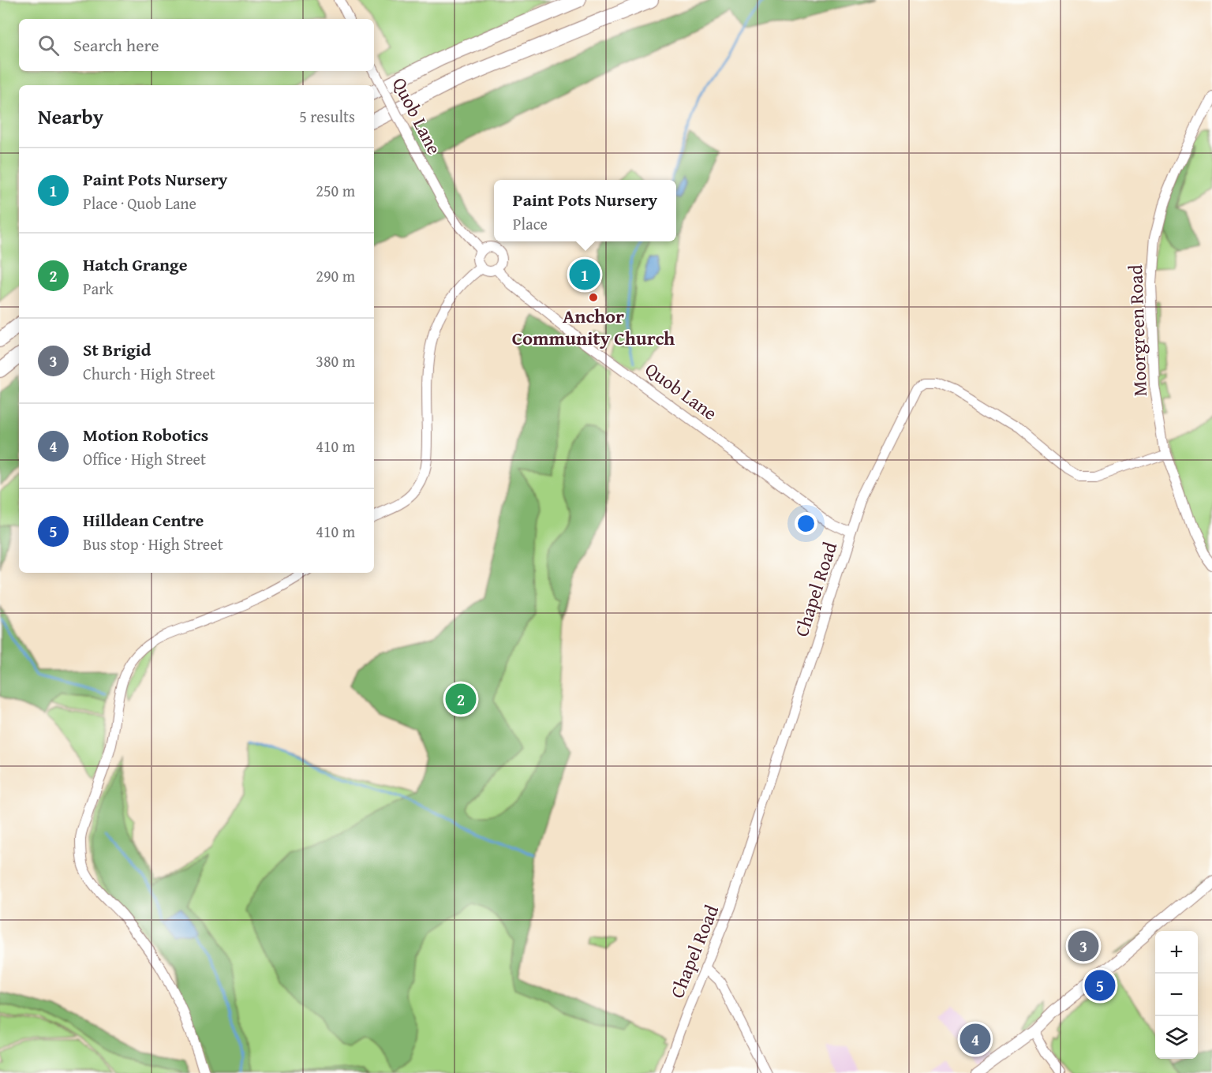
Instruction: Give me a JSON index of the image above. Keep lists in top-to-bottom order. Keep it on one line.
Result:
{"streets":{"street":["Quob Lane","Moorgreen Road","Chapel Road"]},"crossings":[["Quob Lane","Chapel Road"],["Moorgreen Road","Chapel Road"]],"places":["Anchor Community Church"],"page":{"search":"Search here","heading":["Nearby","5 results"],"list":[{"mark":"1","name":"Paint Pots Nursery","note":"Place · Quob Lane","value":"250 m"},{"mark":"2","name":"Hatch Grange","note":"Park","value":"290 m"},{"mark":"3","name":"St Brigid","note":"Church · High Street","value":"380 m"},{"mark":"4","name":"Motion Robotics","note":"Office · High Street","value":"410 m"},{"mark":"5","name":"Hilldean Centre","note":"Bus stop · High Street","value":"410 m"}],"popup":["Paint Pots Nursery","Place"],"pins":["1","2","3","5","4"],"map_buttons":["+","−"]}}
